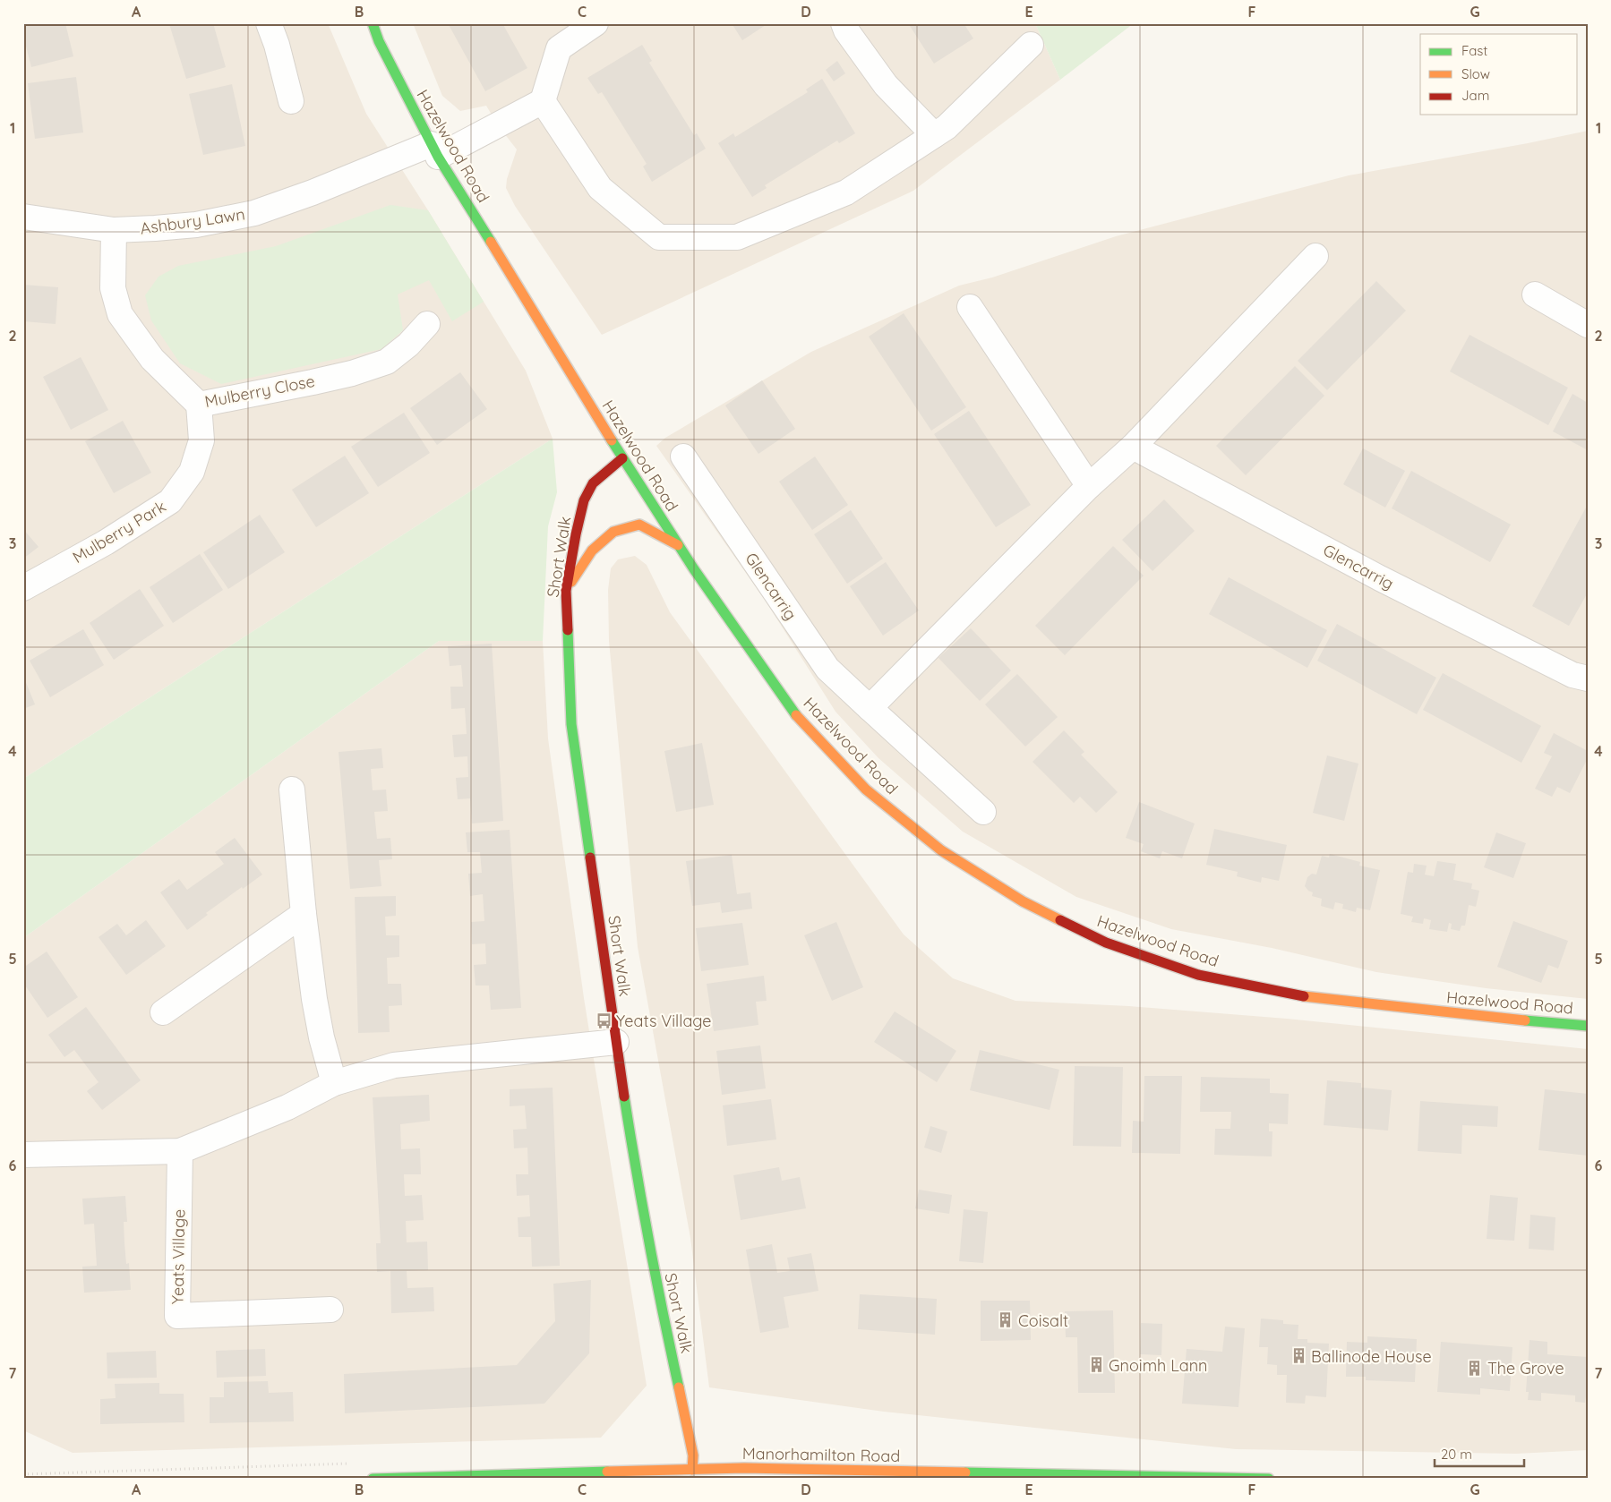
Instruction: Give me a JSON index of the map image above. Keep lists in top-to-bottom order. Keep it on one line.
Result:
{"streets":{"main road":["Hazelwood Road","Short Walk","Manorhamilton Road"],"street":["Ashbury Lawn","Mulberry Close","Mulberry Park","Glencarrig","Yeats Village"]},"crossings":[["Hazelwood Road","Ashbury Lawn"],["Hazelwood Road","Short Walk"],["Ashbury Lawn","Mulberry Close"],["Mulberry Close","Mulberry Park"],["Short Walk","Manorhamilton Road"]],"places":{"bus stop":["Yeats Village"],"building":["Coisalt","Ballinode House","Gnoimh Lann","The Grove"]},"legend":["Fast","Slow","Jam"],"scale_bar":"20 m","grid":{"columns":["A","B","C","D","E","F","G"],"rows":["1","2","3","4","5","6","7"]}}
